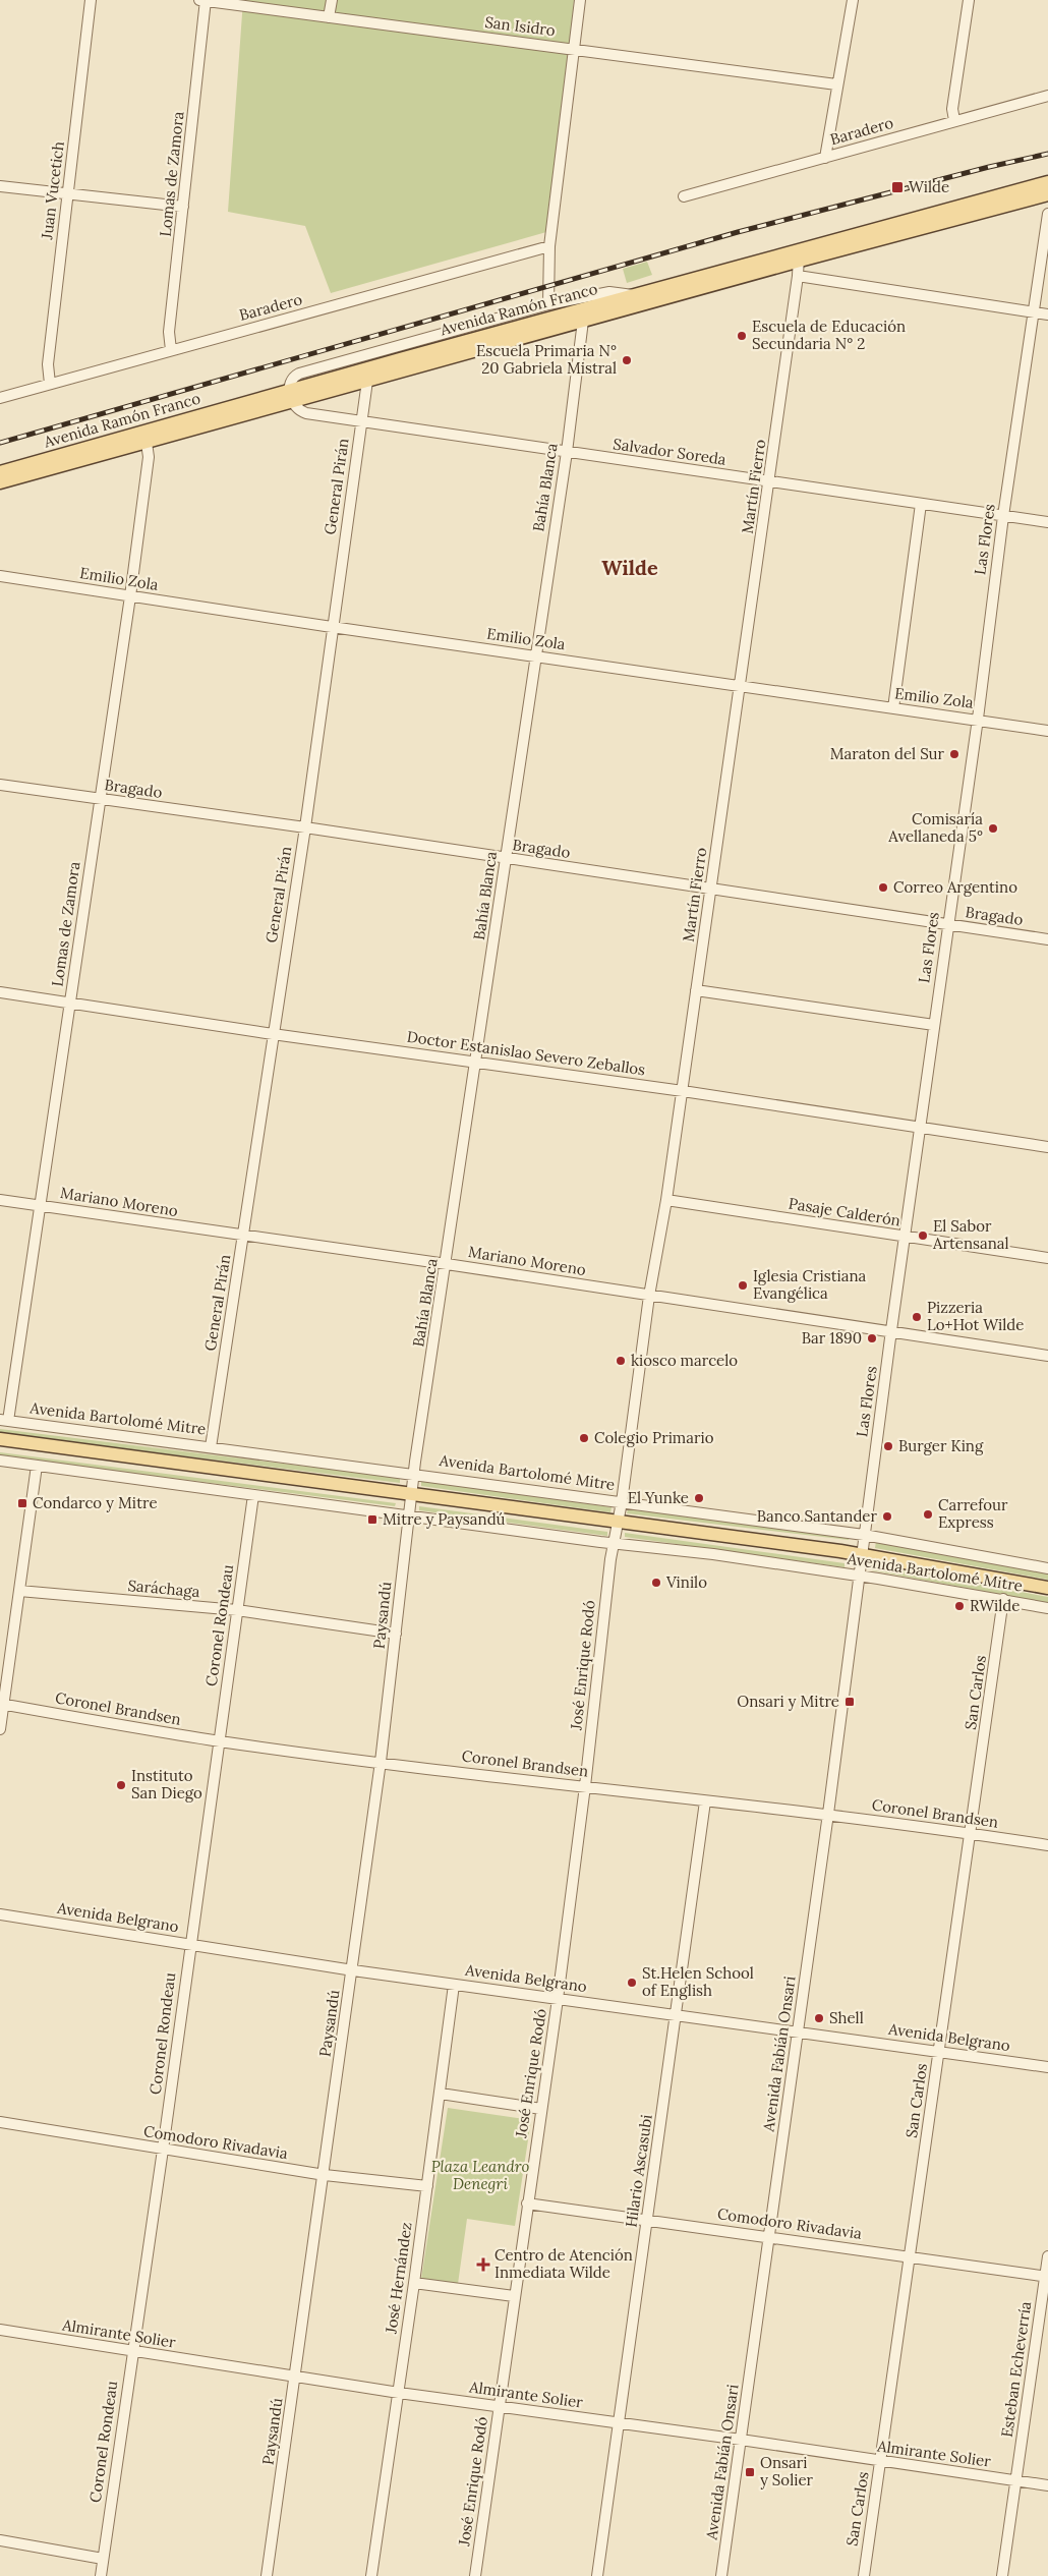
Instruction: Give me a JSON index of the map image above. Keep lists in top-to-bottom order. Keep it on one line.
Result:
{"streets":{"main road":["Avenida Ramón Franco","Avenida Bartolomé Mitre"],"street":["San Isidro","Baradero","Lomas de Zamora","Juan Vucetich","Salvador Soreda","General Pirán","Martín Fierro","Bahía Blanca","Las Flores","Emilio Zola","Bragado","Doctor Estanislao Severo Zeballos","Mariano Moreno","Pasaje Calderón","Saráchaga","Paysandú","Coronel Rondeau","José Enrique Rodó","San Carlos","Coronel Brandsen","Avenida Belgrano","Avenida Fabián Onsari","Comodoro Rivadavia","Hilario Ascasubi","José Hernández","Almirante Solier","Esteban Echeverría"]},"crossings":[["San Isidro","Lomas de Zamora"],["Baradero","Lomas de Zamora"],["Baradero","Juan Vucetich"],["Lomas de Zamora","Avenida Ramón Franco"],["Lomas de Zamora","Emilio Zola"],["Lomas de Zamora","Bragado"],["Lomas de Zamora","Doctor Estanislao Severo Zeballos"],["Lomas de Zamora","Mariano Moreno"],["Lomas de Zamora","Avenida Bartolomé Mitre"],["Avenida Ramón Franco","Salvador Soreda"],["Avenida Ramón Franco","General Pirán"],["Avenida Ramón Franco","Martín Fierro"],["Avenida Ramón Franco","Bahía Blanca"],["Salvador Soreda","General Pirán"],["Salvador Soreda","Martín Fierro"],["Salvador Soreda","Bahía Blanca"],["Salvador Soreda","Las Flores"],["General Pirán","Emilio Zola"],["General Pirán","Bragado"],["General Pirán","Doctor Estanislao Severo Zeballos"],["General Pirán","Mariano Moreno"],["General Pirán","Avenida Bartolomé Mitre"],["Martín Fierro","Emilio Zola"],["Martín Fierro","Bragado"],["Martín Fierro","Doctor Estanislao Severo Zeballos"],["Martín Fierro","Mariano Moreno"],["Martín Fierro","Pasaje Calderón"],["Martín Fierro","Avenida Bartolomé Mitre"],["Martín Fierro","José Enrique Rodó"],["Bahía Blanca","Emilio Zola"],["Bahía Blanca","Bragado"],["Bahía Blanca","Doctor Estanislao Severo Zeballos"],["Bahía Blanca","Mariano Moreno"],["Bahía Blanca","Avenida Bartolomé Mitre"],["Bahía Blanca","Paysandú"],["Las Flores","Emilio Zola"],["Las Flores","Bragado"],["Las Flores","Doctor Estanislao Severo Zeballos"],["Las Flores","Mariano Moreno"],["Las Flores","Pasaje Calderón"],["Las Flores","Avenida Bartolomé Mitre"],["Las Flores","Avenida Fabián Onsari"],["Avenida Bartolomé Mitre","Paysandú"],["Avenida Bartolomé Mitre","Coronel Rondeau"],["Avenida Bartolomé Mitre","José Enrique Rodó"],["Avenida Bartolomé Mitre","San Carlos"],["Avenida Bartolomé Mitre","Avenida Fabián Onsari"],["Saráchaga","Paysandú"],["Saráchaga","Coronel Rondeau"],["Paysandú","Coronel Brandsen"],["Paysandú","Avenida Belgrano"],["Paysandú","Comodoro Rivadavia"],["Paysandú","Almirante Solier"],["Coronel Rondeau","Coronel Brandsen"],["Coronel Rondeau","Avenida Belgrano"],["Coronel Rondeau","Comodoro Rivadavia"],["Coronel Rondeau","Almirante Solier"],["José Enrique Rodó","Coronel Brandsen"],["José Enrique Rodó","Avenida Belgrano"],["José Enrique Rodó","Comodoro Rivadavia"],["José Enrique Rodó","Almirante Solier"],["San Carlos","Coronel Brandsen"],["San Carlos","Avenida Belgrano"],["San Carlos","Comodoro Rivadavia"],["San Carlos","Almirante Solier"],["Coronel Brandsen","Avenida Fabián Onsari"],["Coronel Brandsen","Hilario Ascasubi"],["Avenida Belgrano","Avenida Fabián Onsari"],["Avenida Belgrano","Hilario Ascasubi"],["Avenida Belgrano","José Hernández"],["Avenida Fabián Onsari","Comodoro Rivadavia"],["Avenida Fabián Onsari","Almirante Solier"],["Comodoro Rivadavia","Hilario Ascasubi"],["Comodoro Rivadavia","José Hernández"],["Comodoro Rivadavia","Esteban Echeverría"],["Hilario Ascasubi","Almirante Solier"],["José Hernández","Almirante Solier"],["Almirante Solier","Esteban Echeverría"]],"districts":["Wilde"],"parks":["Plaza Leandro Denegri"],"places":{"transit":["Wilde","Condarco y Mitre","Mitre y Paysandú","Onsari y Mitre","Onsari y Solier"],"other":["Escuela de Educación Secundaria N° 2","Escuela Primaria N° 20 Gabriela Mistral","Maraton del Sur","Comisaría Avellaneda 5°","Correo Argentino","El Sabor Artensanal","Iglesia Cristiana Evangélica","Pizzeria Lo+Hot Wilde","Bar 1890","kiosco marcelo","Colegio Primario","Burger King","El Yunke","Carrefour Express","Banco Santander","Vinilo","RWilde","Instituto San Diego","St.Helen School of English","Shell"],"health":["Centro de Atención Inmediata Wilde"]}}
